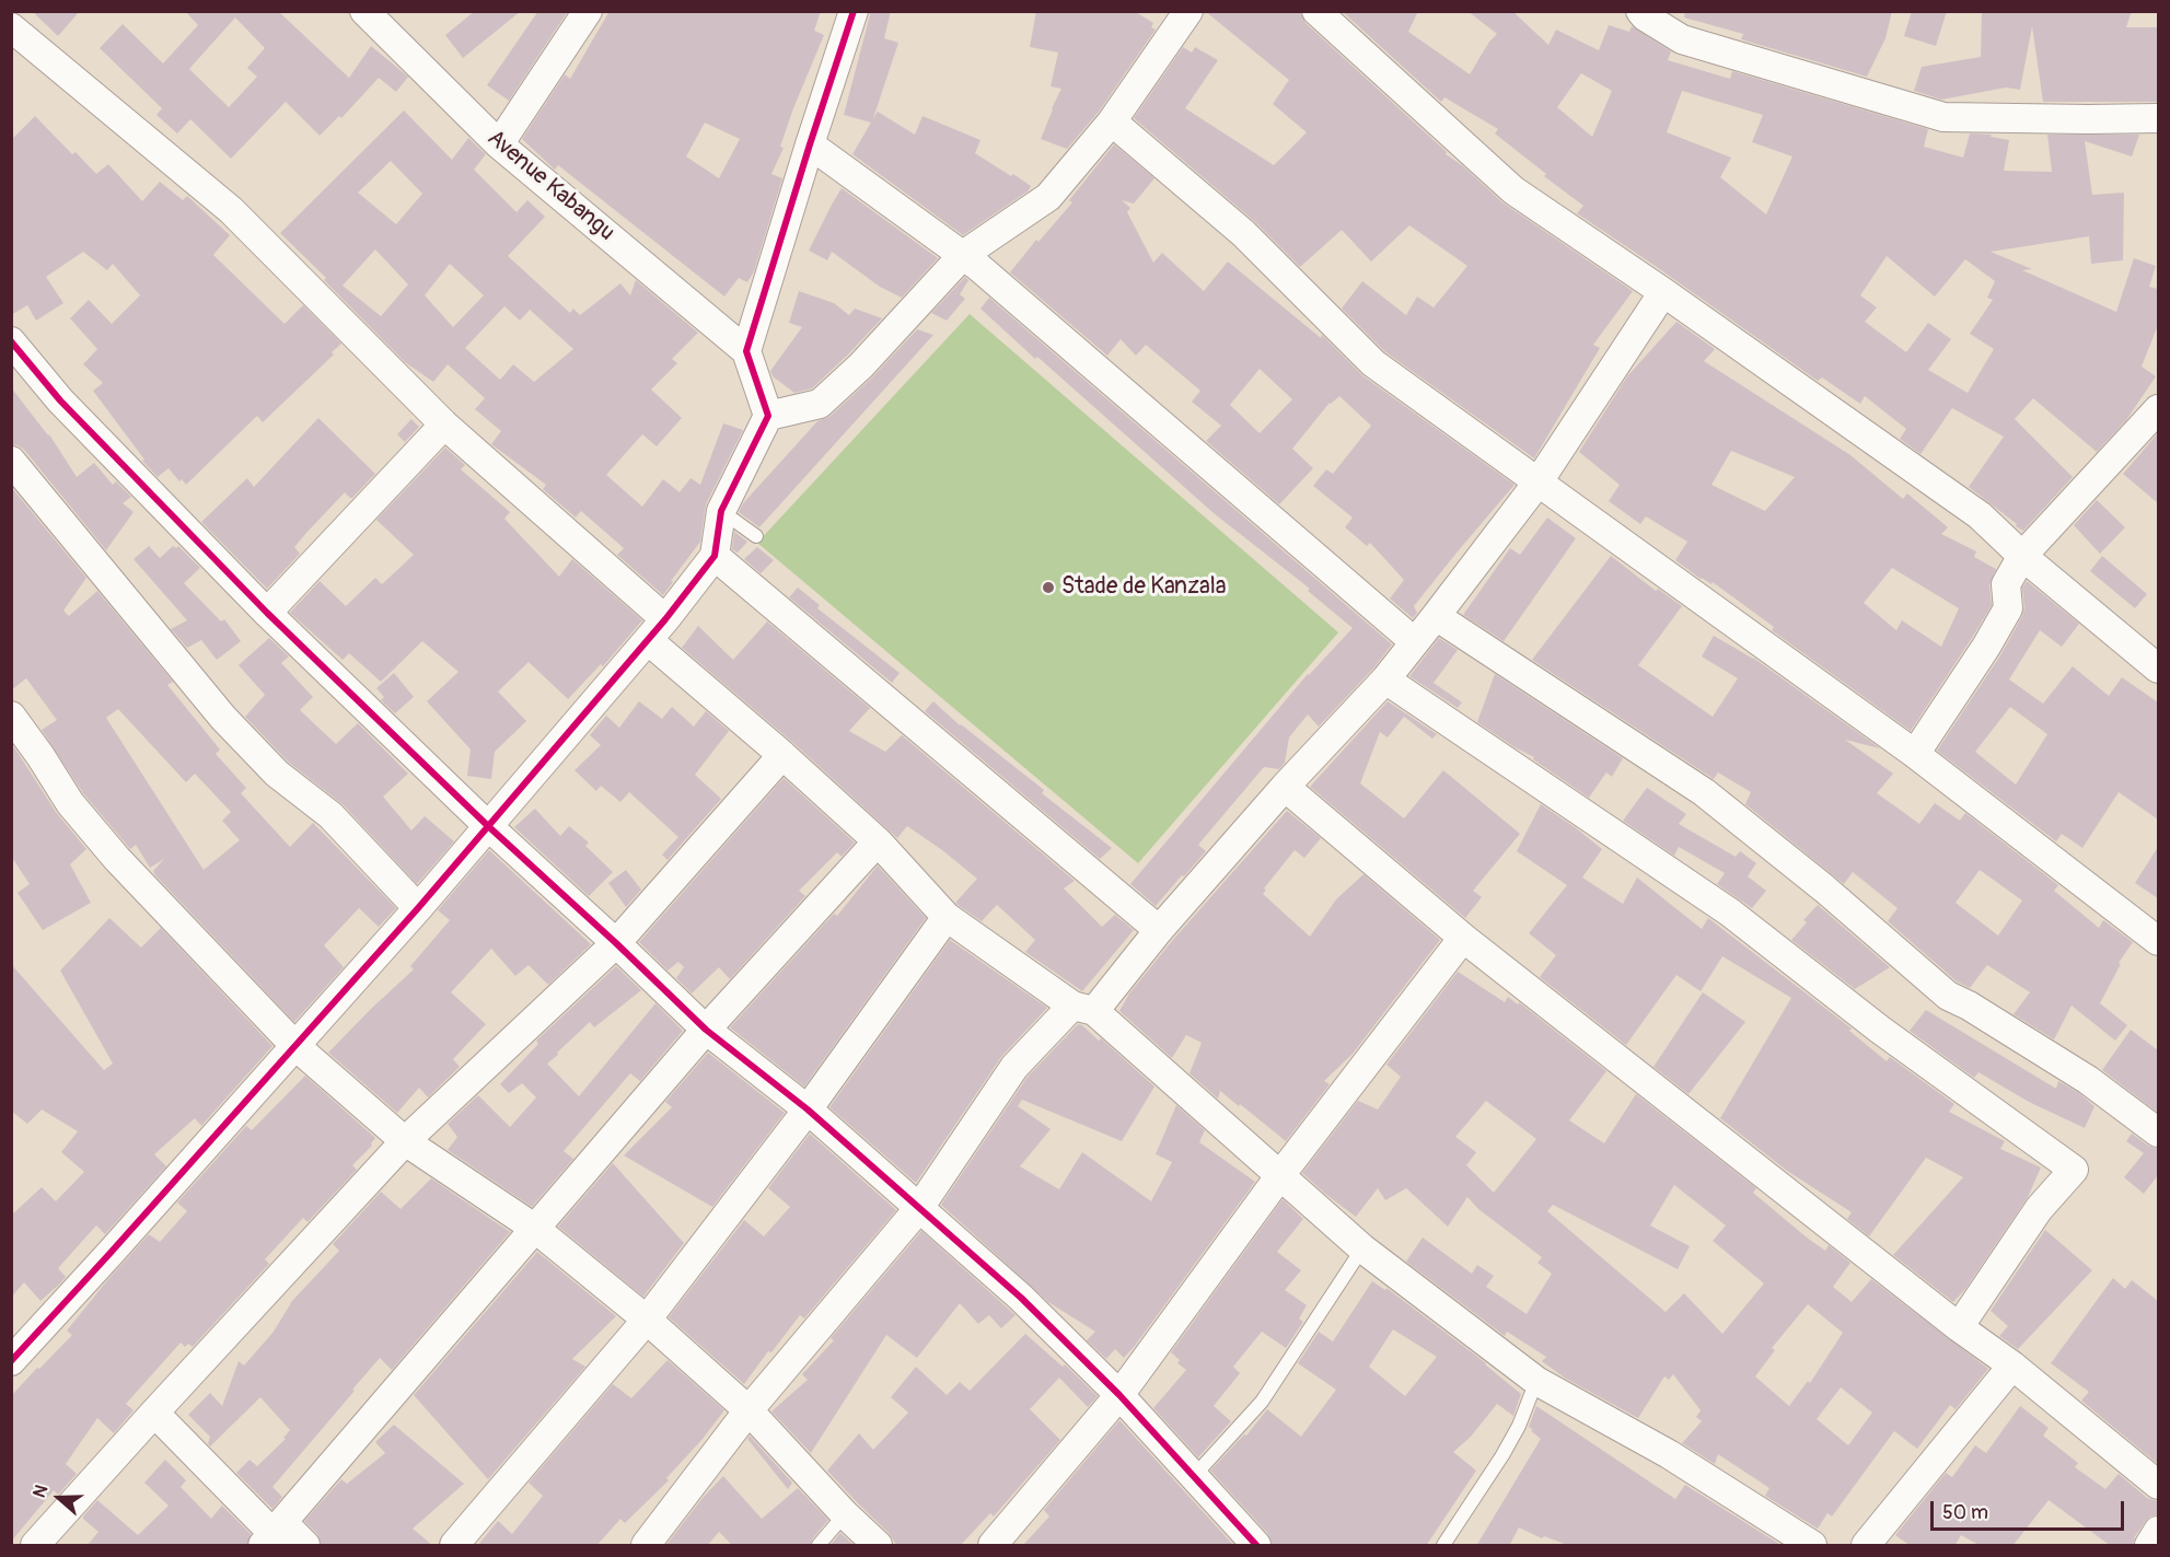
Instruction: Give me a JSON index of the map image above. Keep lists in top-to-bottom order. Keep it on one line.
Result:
{"streets":{"street":["Avenue Kabangu"]},"places":["Stade de Kanzala"],"scale_bar":"50 m","north":"left"}
